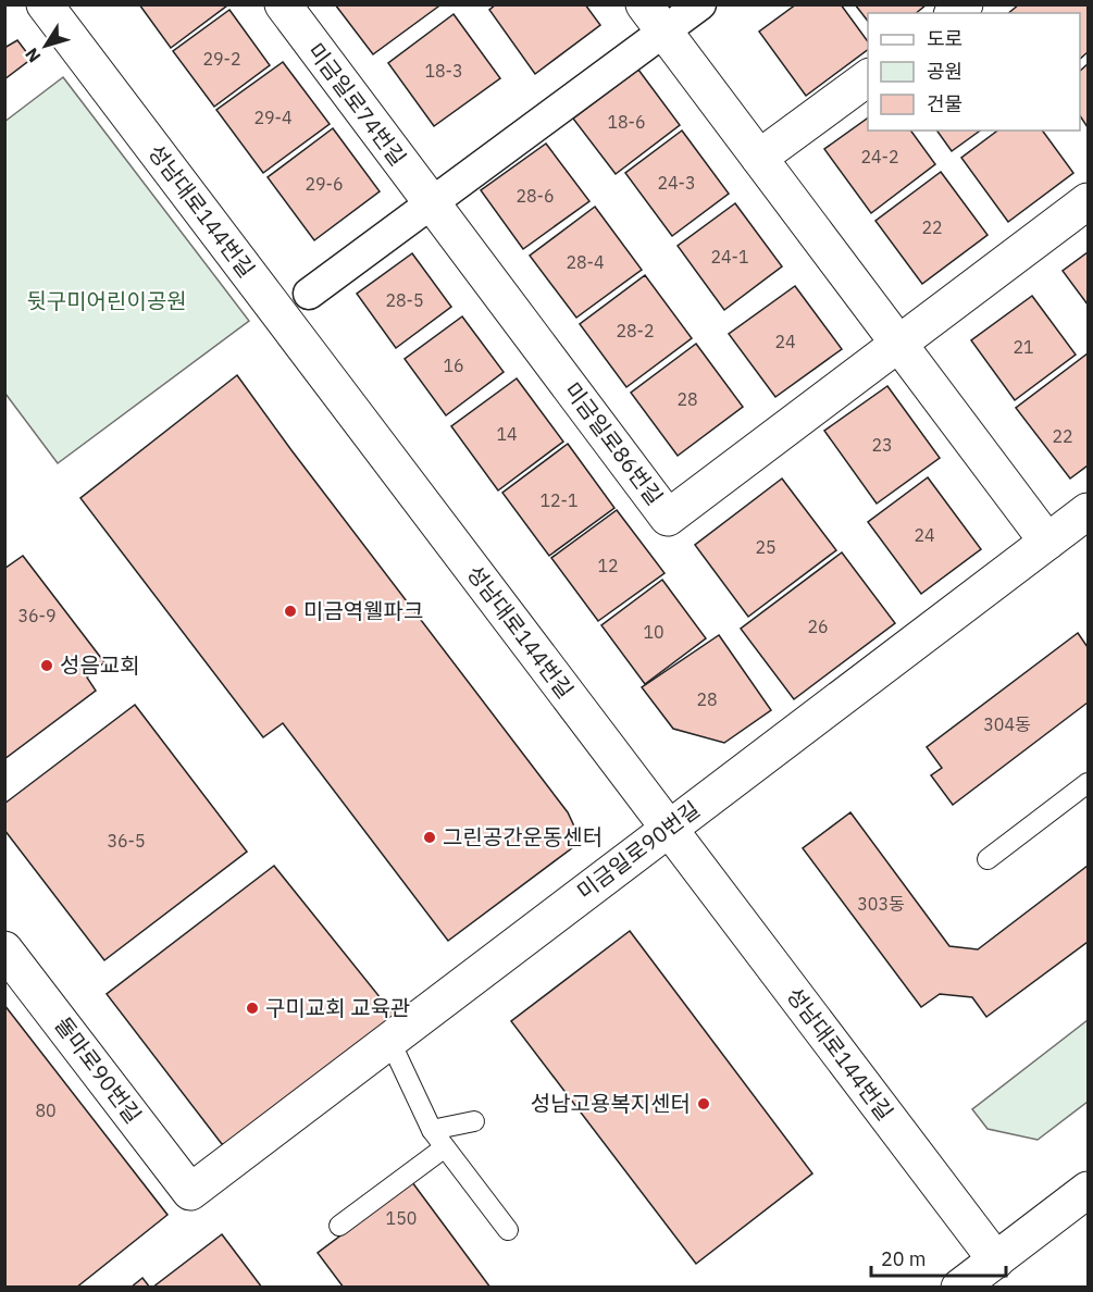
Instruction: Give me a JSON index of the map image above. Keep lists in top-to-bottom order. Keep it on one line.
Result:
{"streets":{"street":["미금일로74번길","성남대로144번길","미금일로86번길","미금일로90번길","돌마로90번길"]},"crossings":[["미금일로74번길","미금일로86번길"],["성남대로144번길","미금일로90번길"],["미금일로90번길","돌마로90번길"]],"parks":["뒷구미어린이공원"],"places":["미금역웰파크","성음교회","그린공간운동센터","구미교회 교육관","성남고용복지센터"],"house_numbers":["29-2","18-3","29-4","18-6","24-2","24-3","29-6","28-6","22","24-1","28-4","28-5","28-2","24","21","16","28","14","22","23","12-1","24","25","12","36-9","26","10","28","304동","36-5","303동","80","150"],"legend":["도로","공원","건물"],"scale_bar":"20 m","north":"bottom left"}
